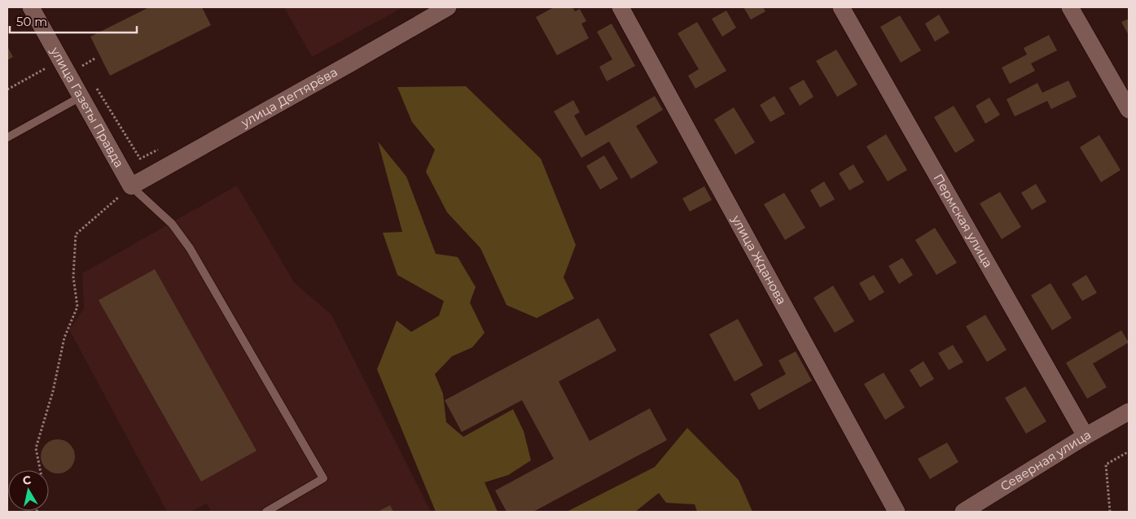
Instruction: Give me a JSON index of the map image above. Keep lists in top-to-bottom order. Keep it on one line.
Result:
{"streets":{"street":["улица Дегтярёва","улица Газеты Правда","Пермская улица","улица Жданова","Северная улица"]},"crossings":[["улица Дегтярёва","улица Газеты Правда"],["Пермская улица","Северная улица"]],"scale_bar":"50 m","north":"top"}
